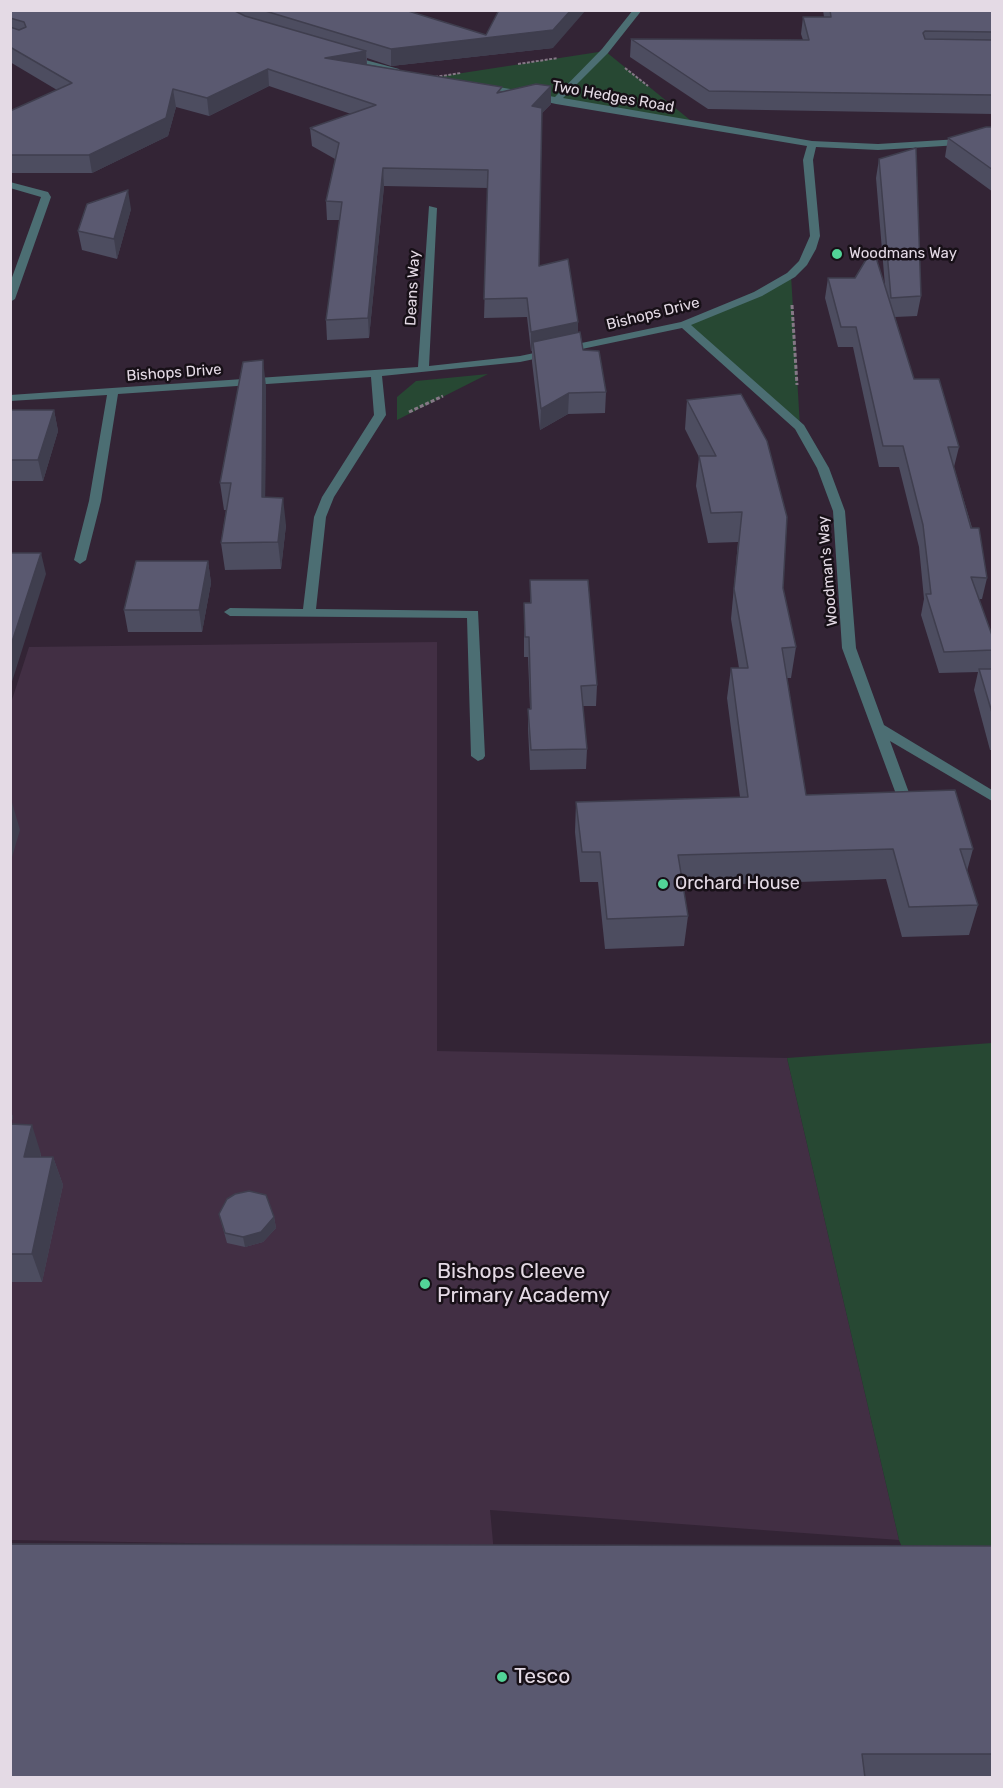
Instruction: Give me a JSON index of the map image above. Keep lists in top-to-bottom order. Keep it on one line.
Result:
{"streets":{"street":["Two Hedges Road","Deans Way","Bishops Drive","Woodman's Way"]},"crossings":[["Two Hedges Road","Bishops Drive"],["Deans Way","Bishops Drive"],["Bishops Drive","Woodman's Way"]],"places":["Woodmans Way","Orchard House","Bishops Cleeve Primary Academy","Tesco"]}
